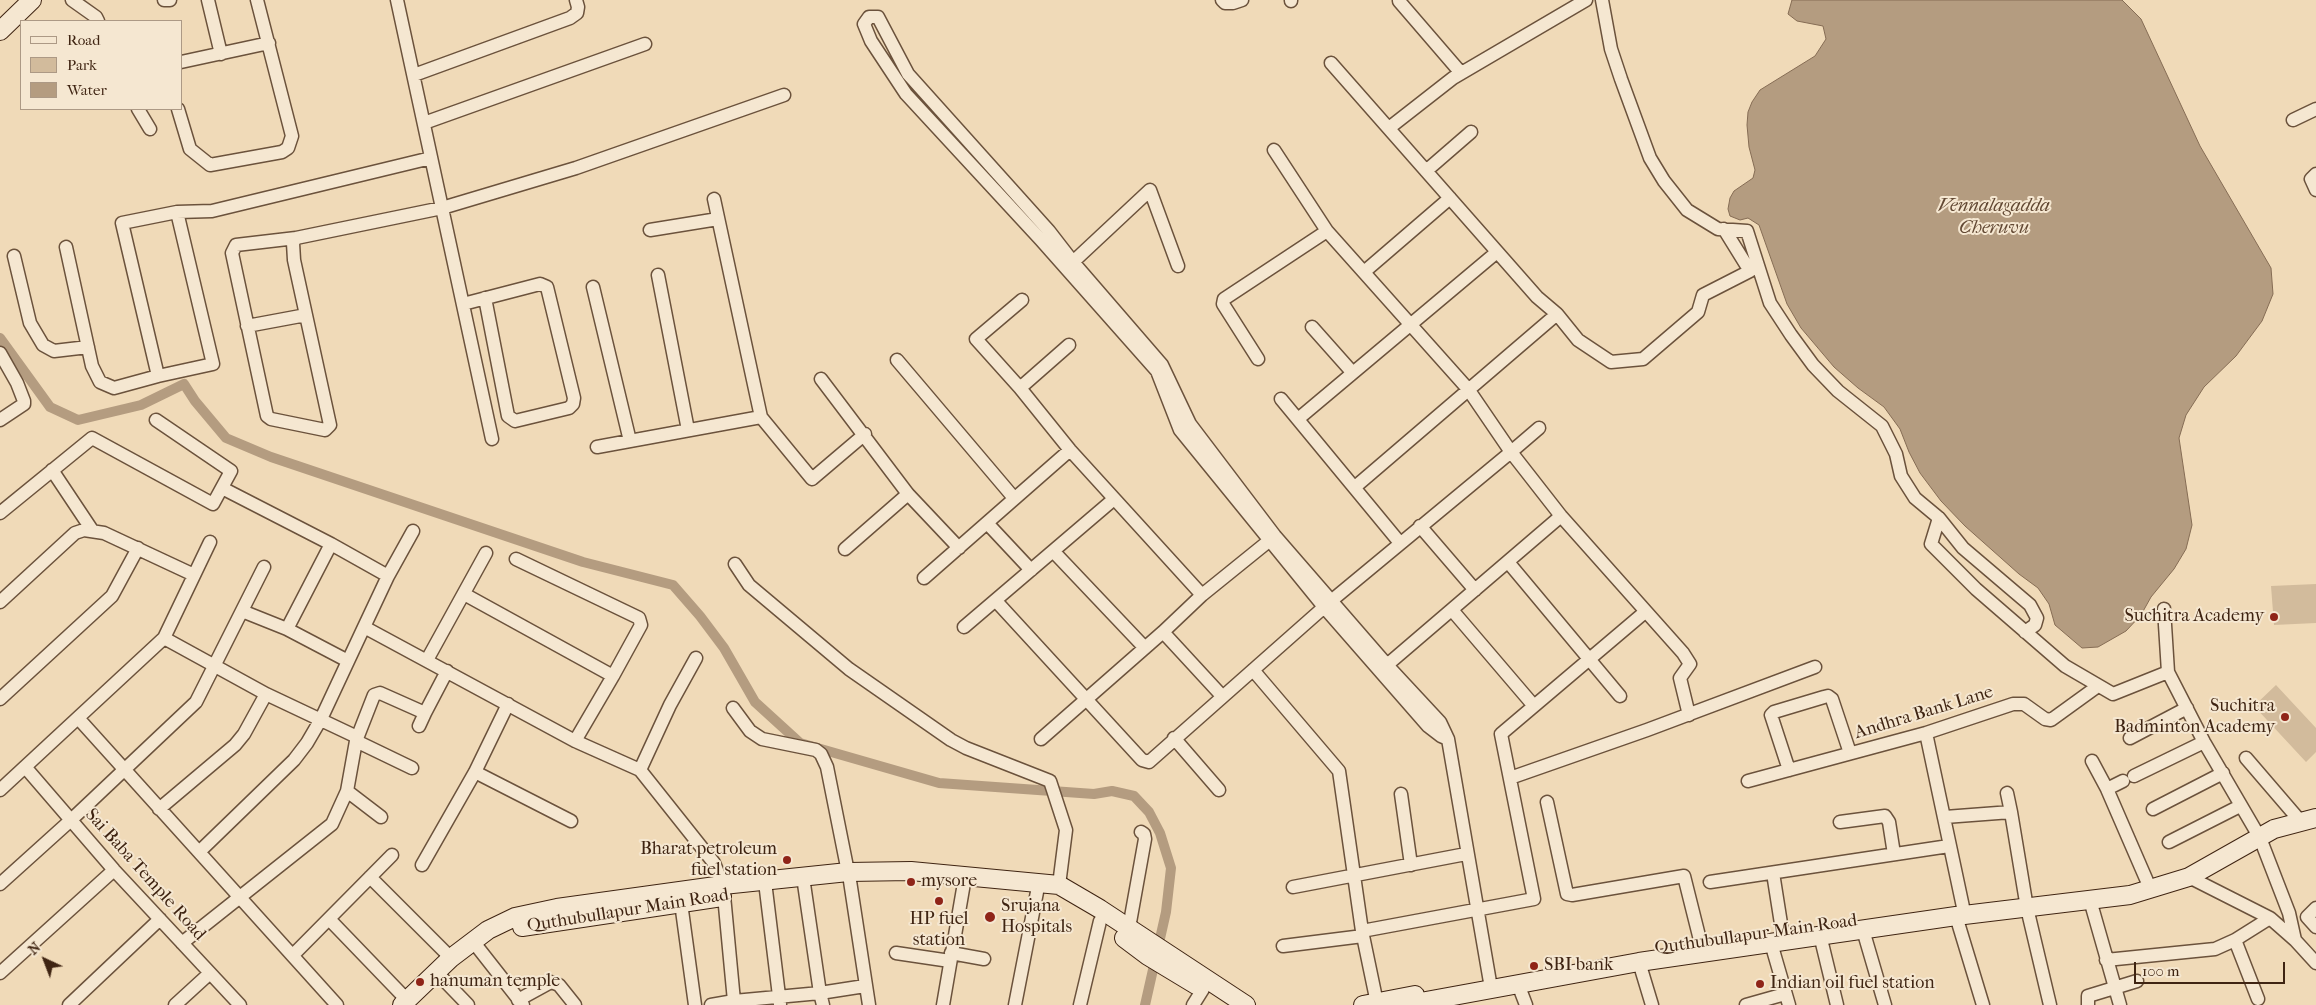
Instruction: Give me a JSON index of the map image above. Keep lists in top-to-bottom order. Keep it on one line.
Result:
{"streets":{"main road":["Quthubullapur Main Road"],"street":["Andhra Bank Lane","Sai Baba Temple Road"]},"water":["Vennalagadda Cheruvu"],"places":["Suchitra Academy","Suchitra Badminton Academy","Bharat petroleum fuel station","mysore","HP fuel station","Srujana Hospitals","SBI bank","hanuman temple","Indian oil fuel station"],"legend":["Road","Park","Water"],"scale_bar":"100 m","north":"top left"}
